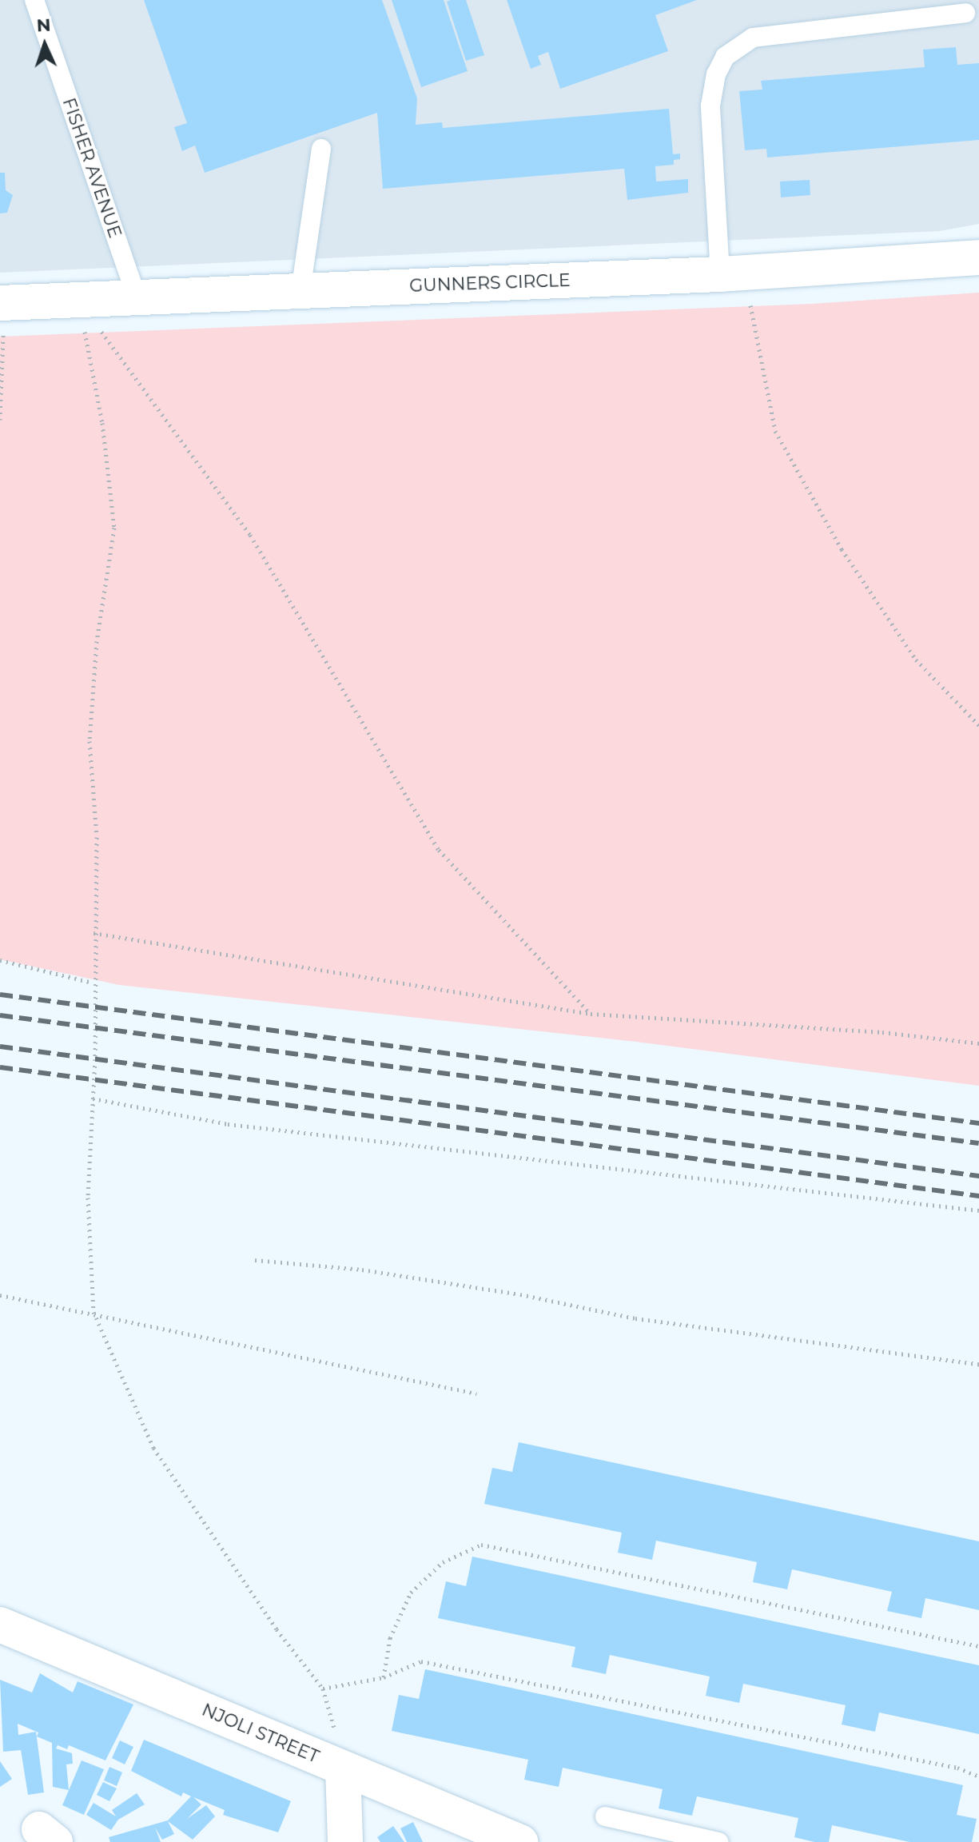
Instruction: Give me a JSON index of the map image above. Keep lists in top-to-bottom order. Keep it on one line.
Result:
{"streets":{"street":["GUNNERS CIRCLE","NJOLI STREET"],"lane":["FISHER AVENUE"]},"crossings":[["FISHER AVENUE","GUNNERS CIRCLE"]],"north":"top"}
